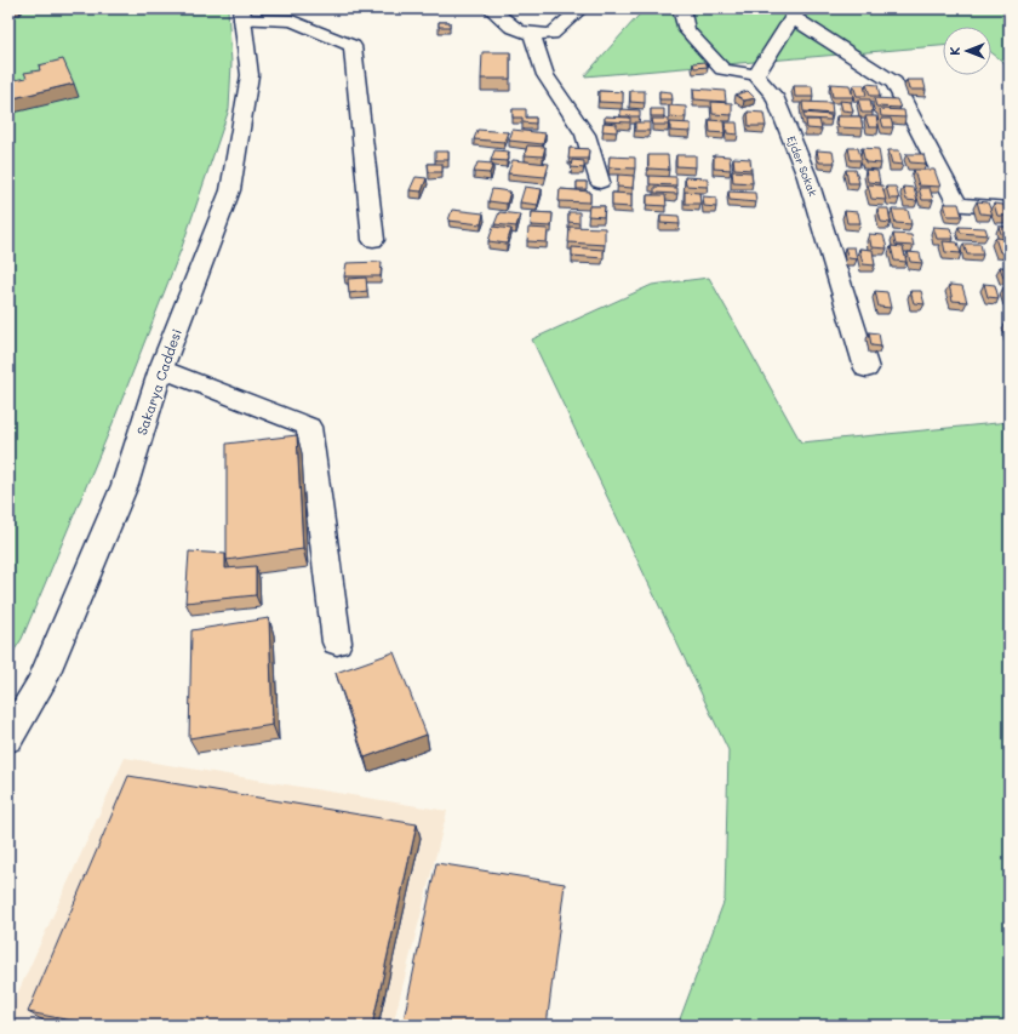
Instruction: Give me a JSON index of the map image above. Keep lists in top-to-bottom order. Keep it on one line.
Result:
{"streets":{"street":["Ejder Sokak","Sakarya Caddesi"]},"north":"left"}
